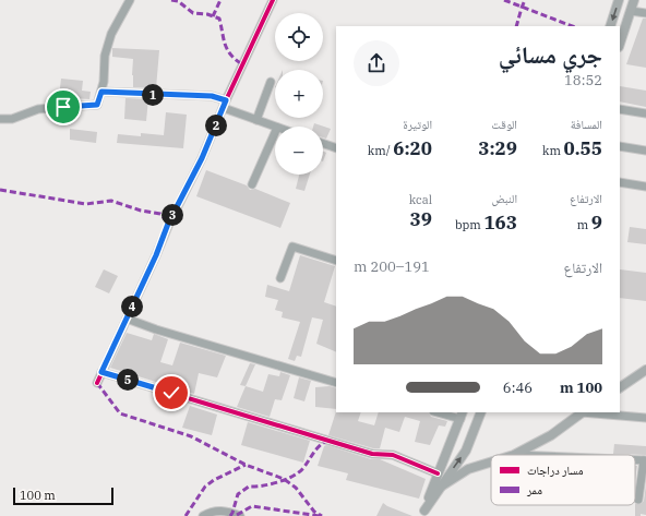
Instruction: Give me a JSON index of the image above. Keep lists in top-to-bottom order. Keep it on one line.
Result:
{"legend":["مسار دراجات","ممر"],"scale_bar":"100 m","page":{"map_buttons":["+","−"],"heading":["جري مسائي","18:52"],"pins":["1","2","3","4","5"],"stats":[["المسافة","0.55 km"],["الوقت","3:29"],["الوتيرة","6:20 /km"],["الارتفاع","9 m"],["النبض","163 bpm"],["kcal","39"]],"chart":["الارتفاع","191–200 m"],"list":[{"name":"100 m","note":"6:46"}],"scale":"100 m"}}
